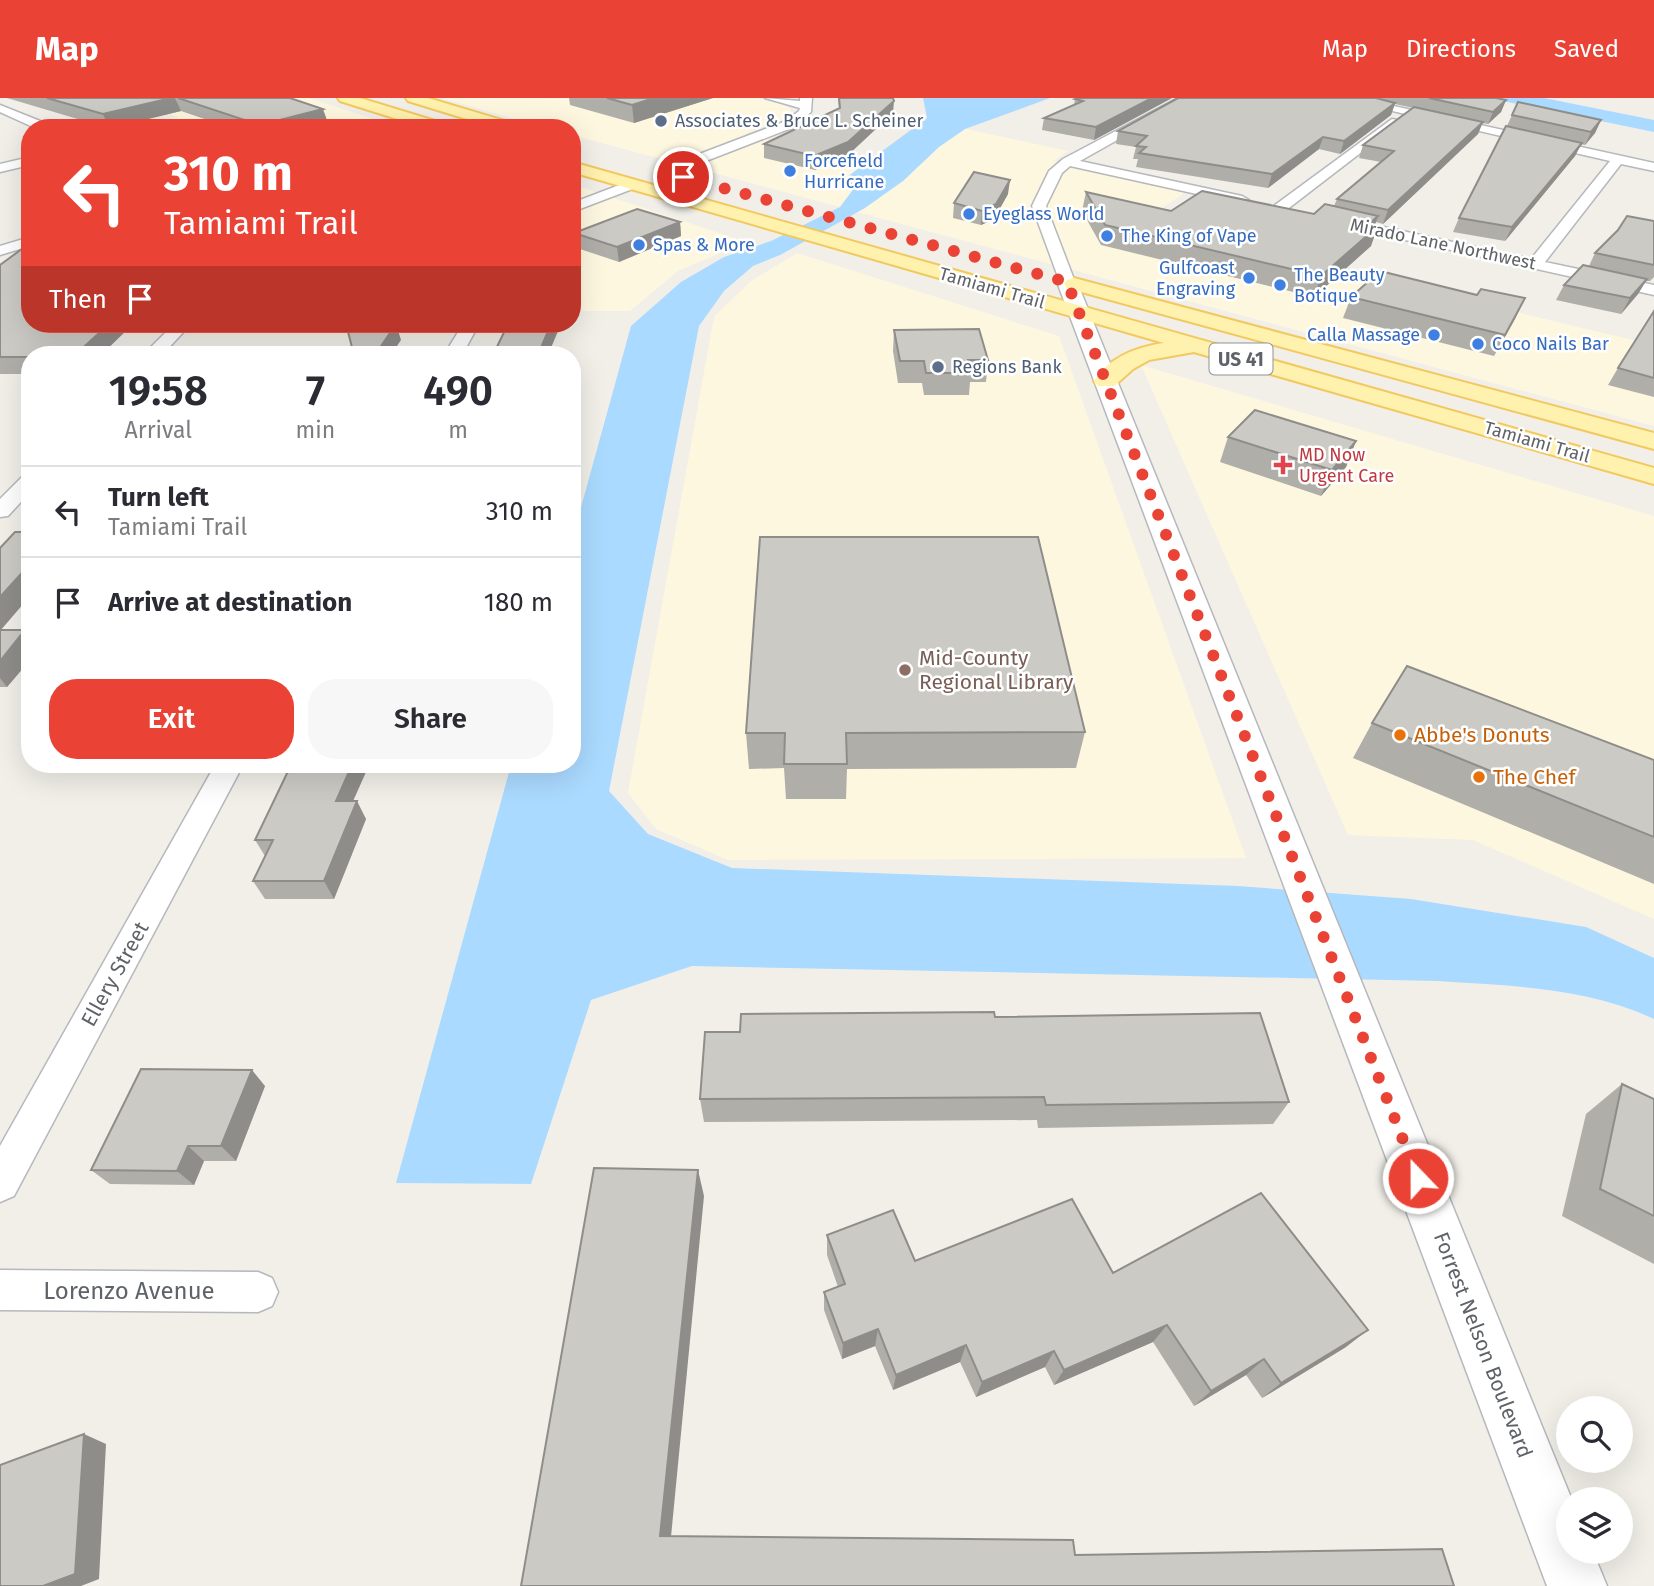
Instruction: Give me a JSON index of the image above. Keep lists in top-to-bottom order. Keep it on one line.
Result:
{"streets":{"main road":["Tamiami Trail","US 41"],"street":["Mirado Lane Northwest","Ellery Street","Lorenzo Avenue","Forrest Nelson Boulevard"]},"crossings":[["Tamiami Trail","Forrest Nelson Boulevard"]],"places":{"other":["Associates & Bruce L. Scheiner","Forcefield Hurricane","Eyeglass World","The King of Vape","Spas & More","Gulfcoast Engraving","The Beauty Botique","Calla Massage","Coco Nails Bar","Regions Bank","Mid-County Regional Library","Abbe's Donuts","The Chef"],"health":["MD Now Urgent Care"]},"page":{"header":"Map","nav":["Map","Directions","Saved"],"turn":["310 m","Tamiami Trail"],"then":"Then","eta":["19:58","Arrival","7","min","490","m"],"list":[{"name":"Turn left","note":"Tamiami Trail","value":"310 m"},{"name":"Arrive at destination","value":"180 m"}],"buttons":["Exit","Share"]}}
